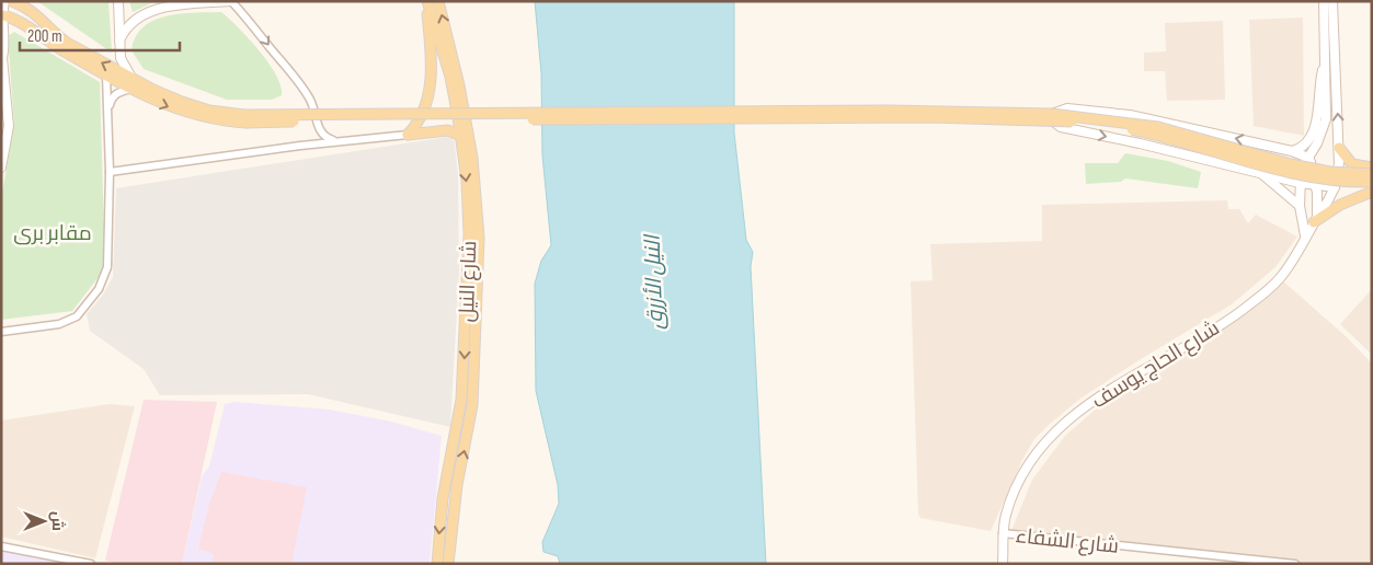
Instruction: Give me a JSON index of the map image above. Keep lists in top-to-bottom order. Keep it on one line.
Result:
{"streets":{"main road":["شارع النيل","شارع الحاج يوسف"],"street":["شارع الشفاء"]},"crossings":[["شارع الحاج يوسف","شارع الشفاء"]],"water":["النيل الأزرق"],"parks":["مقابر برى"],"scale_bar":"200 m","north":"right"}
